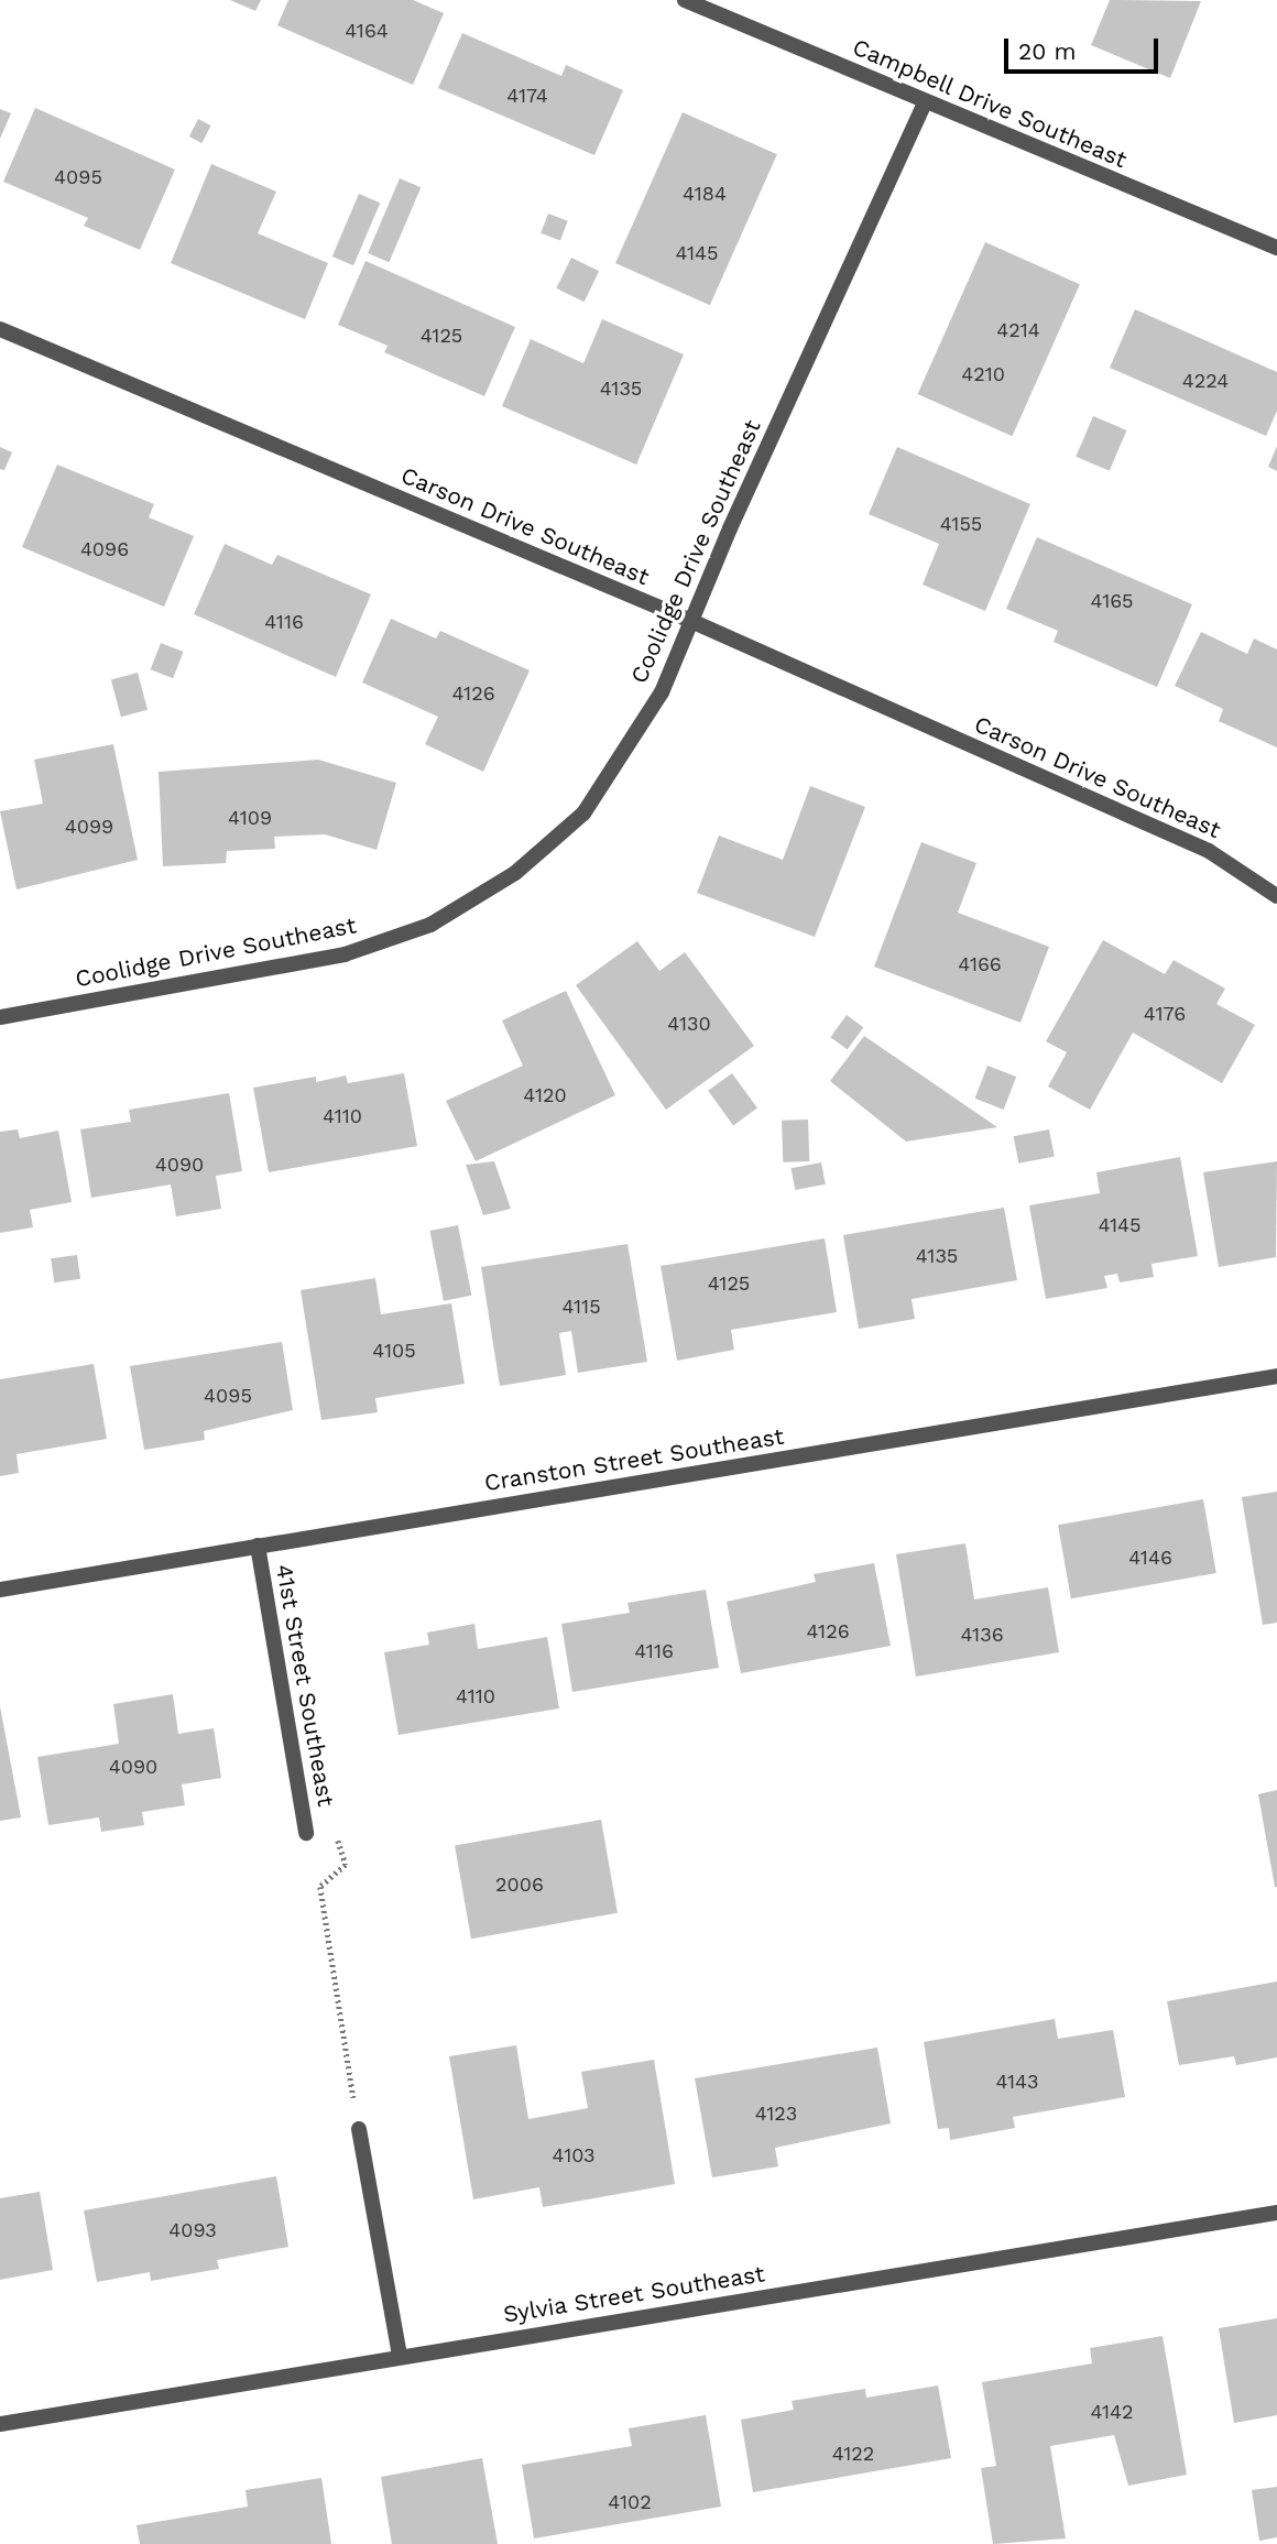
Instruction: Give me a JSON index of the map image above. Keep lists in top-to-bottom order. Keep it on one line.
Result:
{"streets":{"street":["Campbell Drive Southeast","Carson Drive Southeast","Coolidge Drive Southeast","Cranston Street Southeast","41st Street Southeast","Sylvia Street Southeast"]},"crossings":[["Campbell Drive Southeast","Coolidge Drive Southeast"],["Carson Drive Southeast","Coolidge Drive Southeast"],["Cranston Street Southeast","41st Street Southeast"]],"house_numbers":["4164","4174","4095","4184","4145","4214","4125","4210","4224","4135","4155","4096","4165","4116","4126","4109","4099","4166","4176","4130","4120","4110","4090","4145","4135","4125","4115","4105","4095","4146","4126","4136","4116","4110","4090","2006","4143","4123","4103","4093","4142","4122","4102"],"scale_bar":"20 m"}
